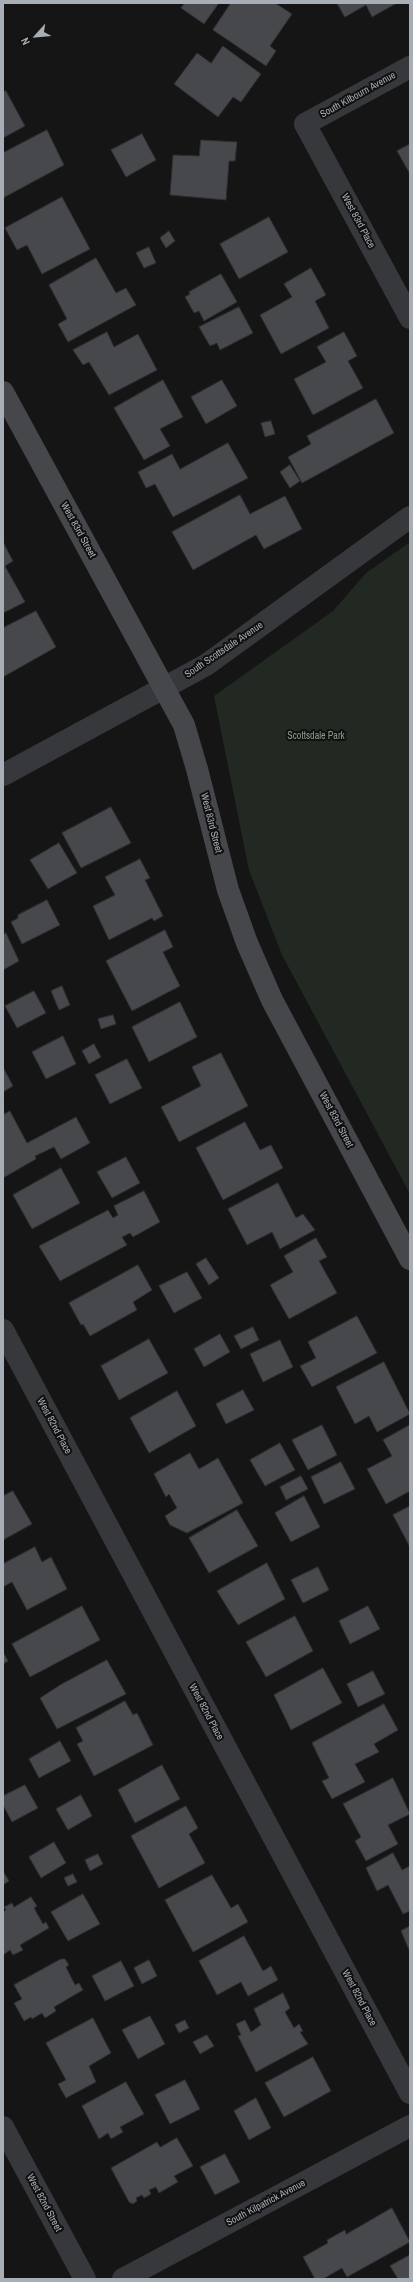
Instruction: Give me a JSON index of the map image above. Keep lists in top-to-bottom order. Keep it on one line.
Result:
{"streets":{"street":["South Kilbourn Avenue","West 83rd Place","West 83rd Street","South Scottsdale Avenue","West 82nd Place","West 82nd Street","South Kilpatrick Avenue"]},"crossings":[["South Kilbourn Avenue","West 83rd Place"],["West 83rd Street","South Scottsdale Avenue"]],"parks":["Scottsdale Park"],"north":"bottom left"}
